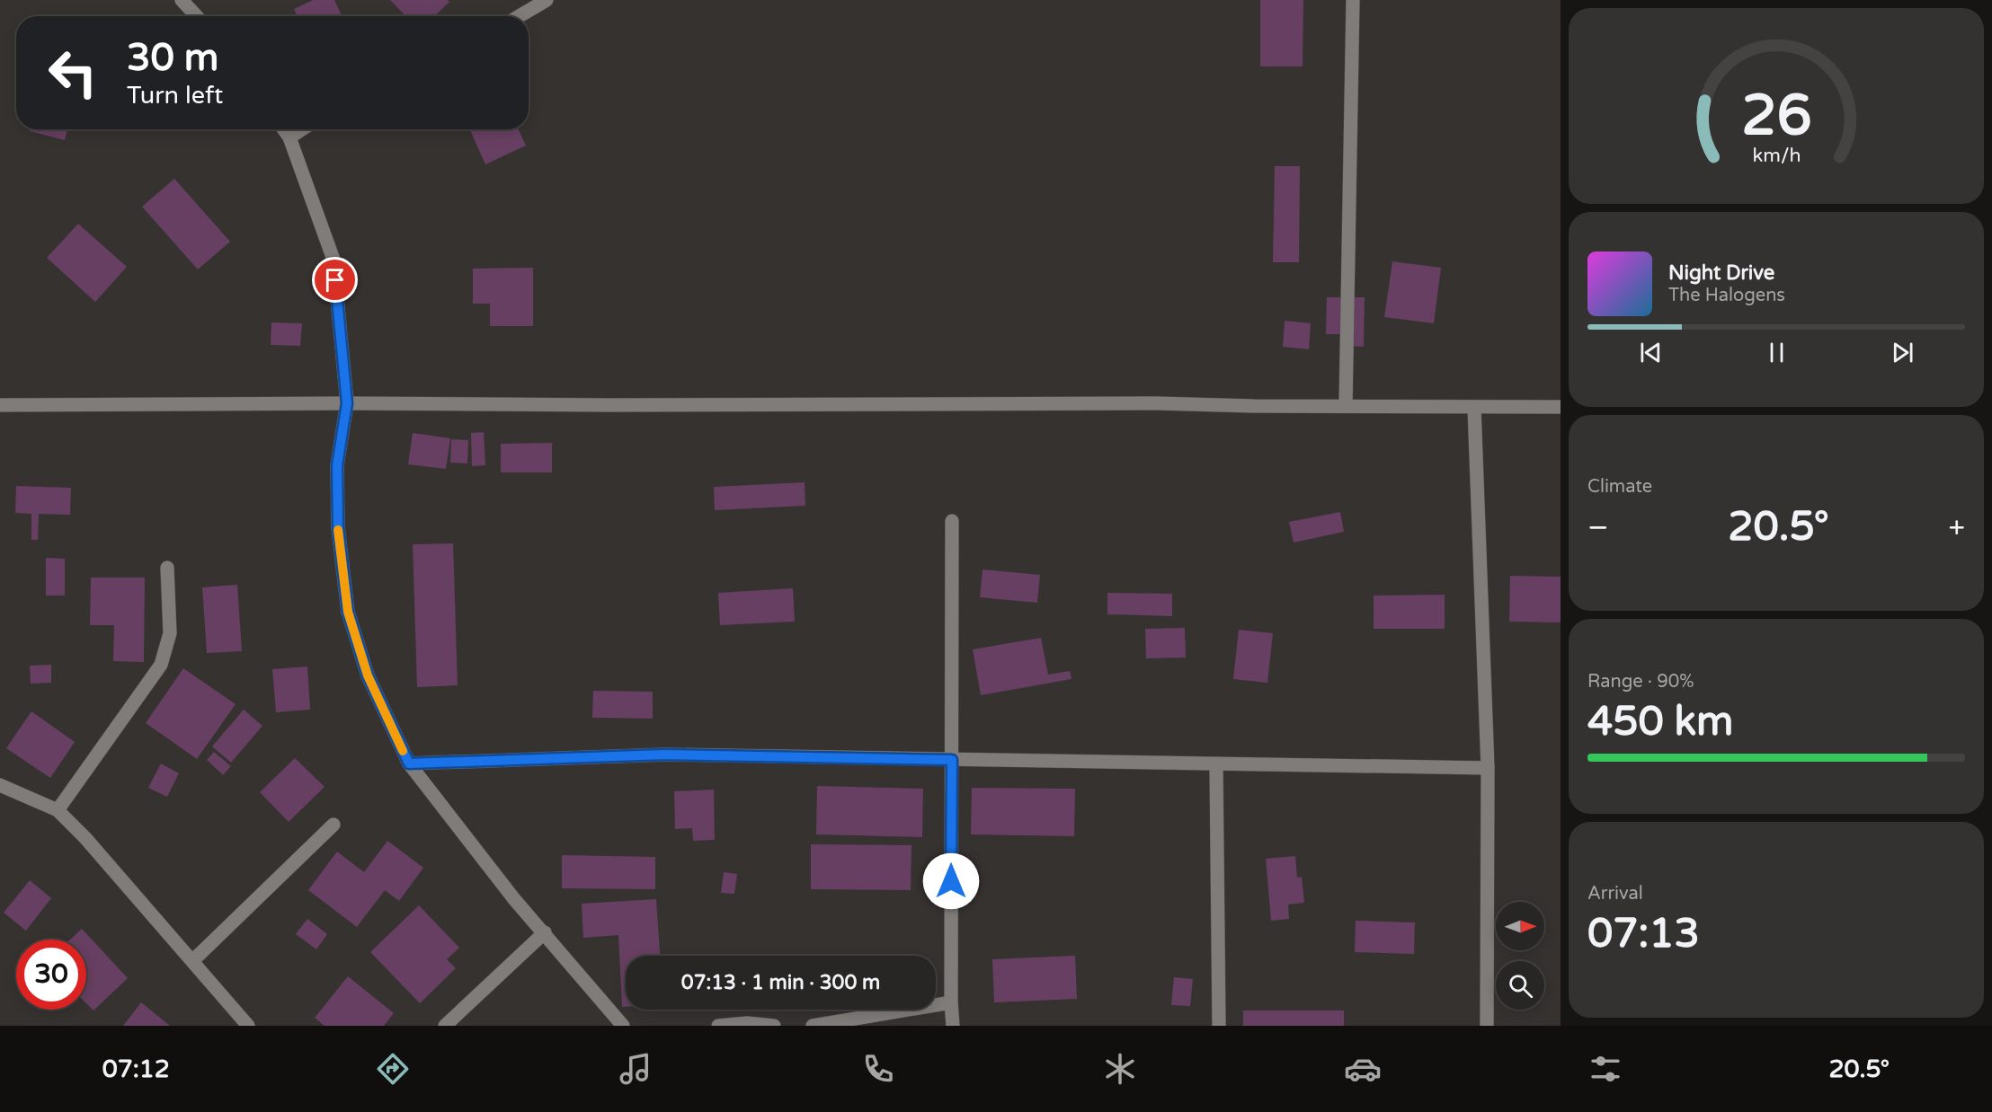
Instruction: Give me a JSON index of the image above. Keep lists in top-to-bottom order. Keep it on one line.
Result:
{"north":"right","page":{"turn":["30 m","Turn left"],"song":["Night Drive","The Halogens"],"tile":["Climate",["Range · 90%","450 km"],["Arrival","07:13"]],"heat":["−","20.5°","+"],"limit":"30","trip":"07:13 · 1 min · 300 m","tabs":["07:12","20.5°"],"gauge":["26","km/h"]}}
